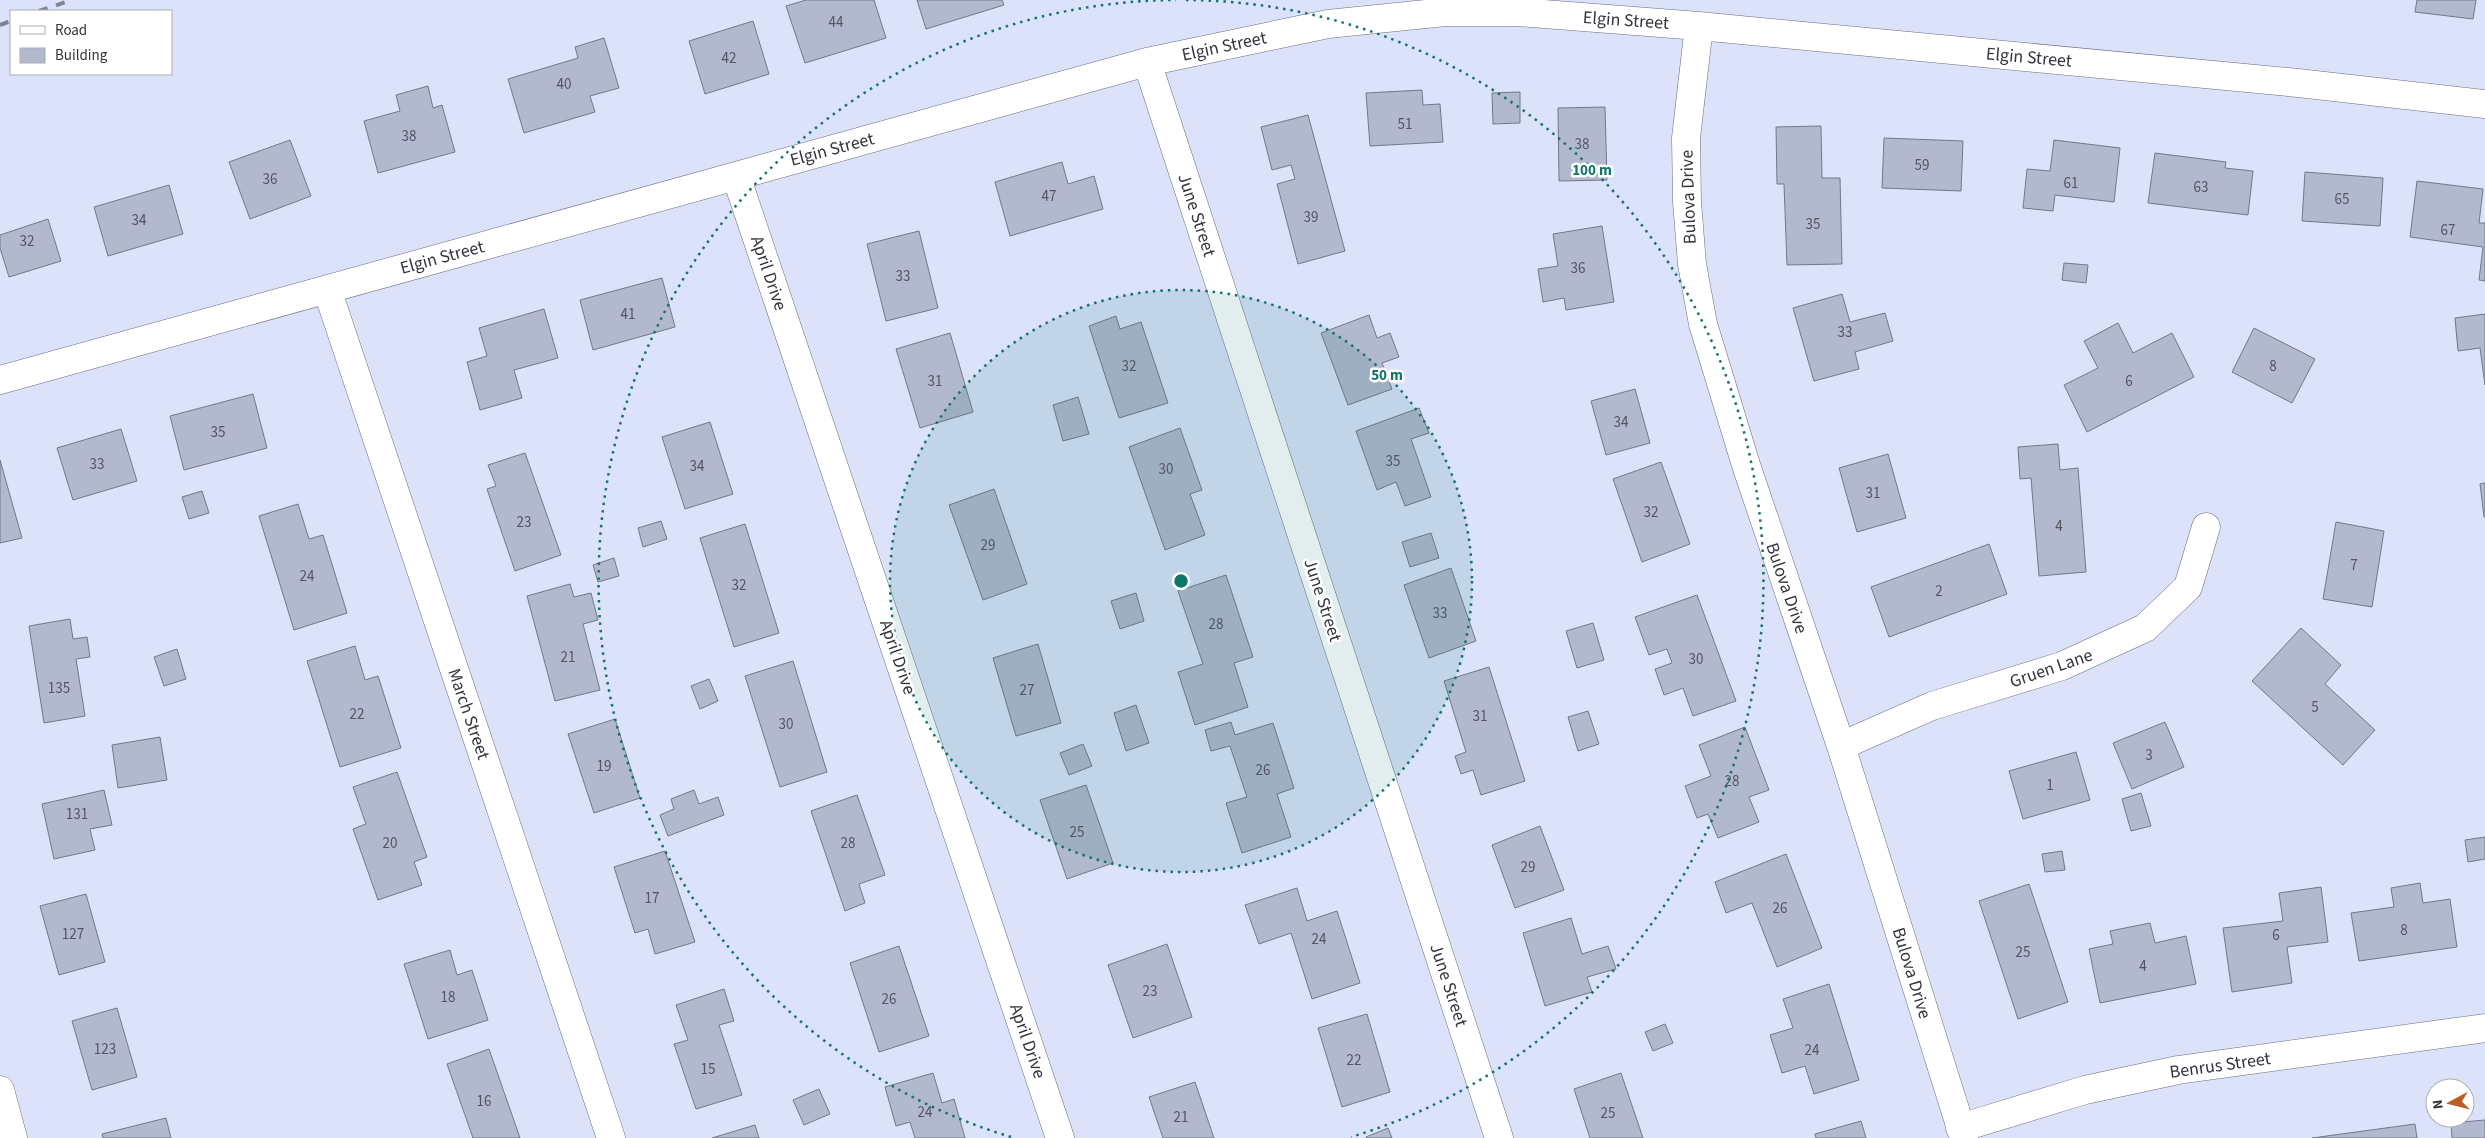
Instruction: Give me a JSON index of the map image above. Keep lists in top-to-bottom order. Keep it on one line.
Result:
{"streets":{"street":["Elgin Street","Bulova Drive","June Street","April Drive","Gruen Lane","March Street","Benrus Street"]},"crossings":[["Elgin Street","Bulova Drive"],["Elgin Street","June Street"],["Elgin Street","April Drive"],["Elgin Street","March Street"],["Bulova Drive","Gruen Lane"],["Bulova Drive","Benrus Street"]],"house_numbers":["44","42","40","51","38","38","59","36","61","63","47","65","39","34","35","67","32","36","33","41","33","32","8","31","6","34","35","35","33","34","30","31","32","23","4","29","7","24","32","2","33","28","21","30","135","27","5","22","31","30","3","19","26","28","1","131","25","20","28","29","17","26","8","127","6","24","25","4","23","18","26","123","24","22","15","16","24","25","21"],"legend":["Road","Building"],"north":"left","rings":["100 m","50 m"]}
